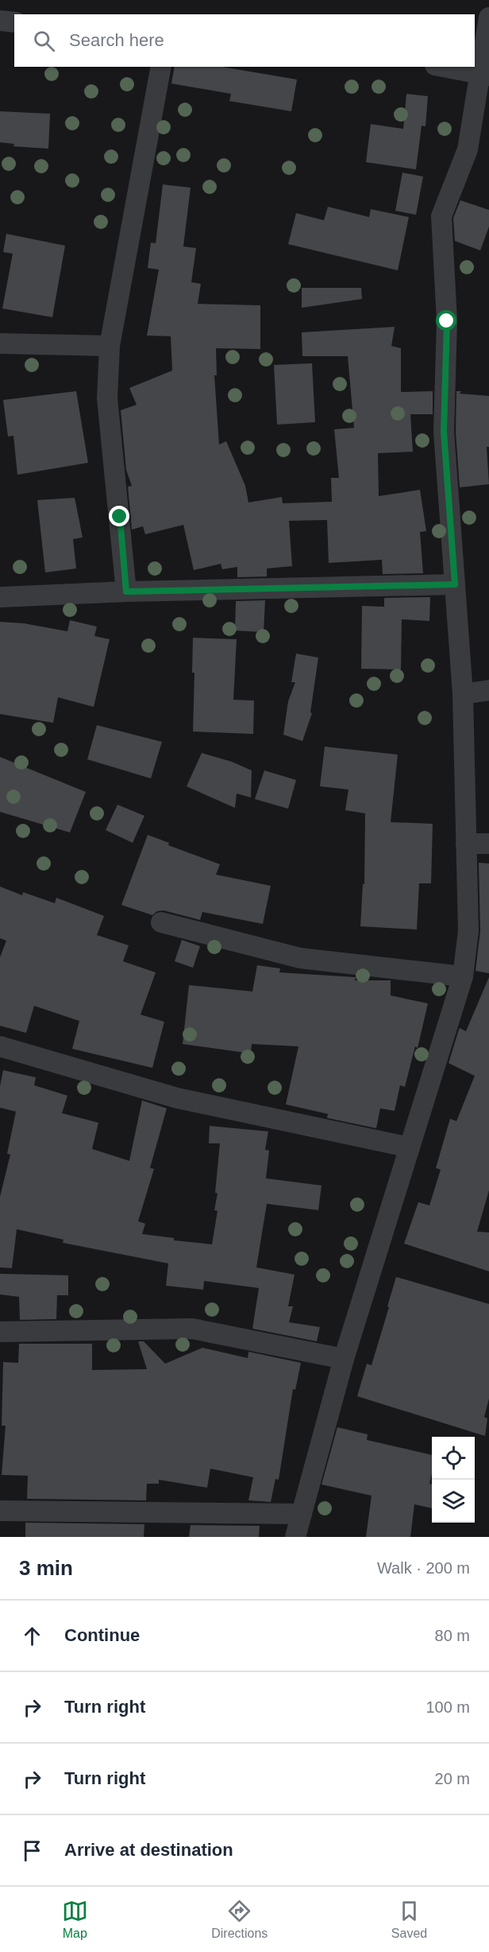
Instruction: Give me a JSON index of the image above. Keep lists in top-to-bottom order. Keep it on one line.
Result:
{"page":{"search":"Search here","heading":["3 min","Walk · 200 m"],"list":[["Continue","80 m"],["Turn right","100 m"],["Turn right","20 m"],"Arrive at destination"],"nav":["Map","Directions","Saved"]}}
